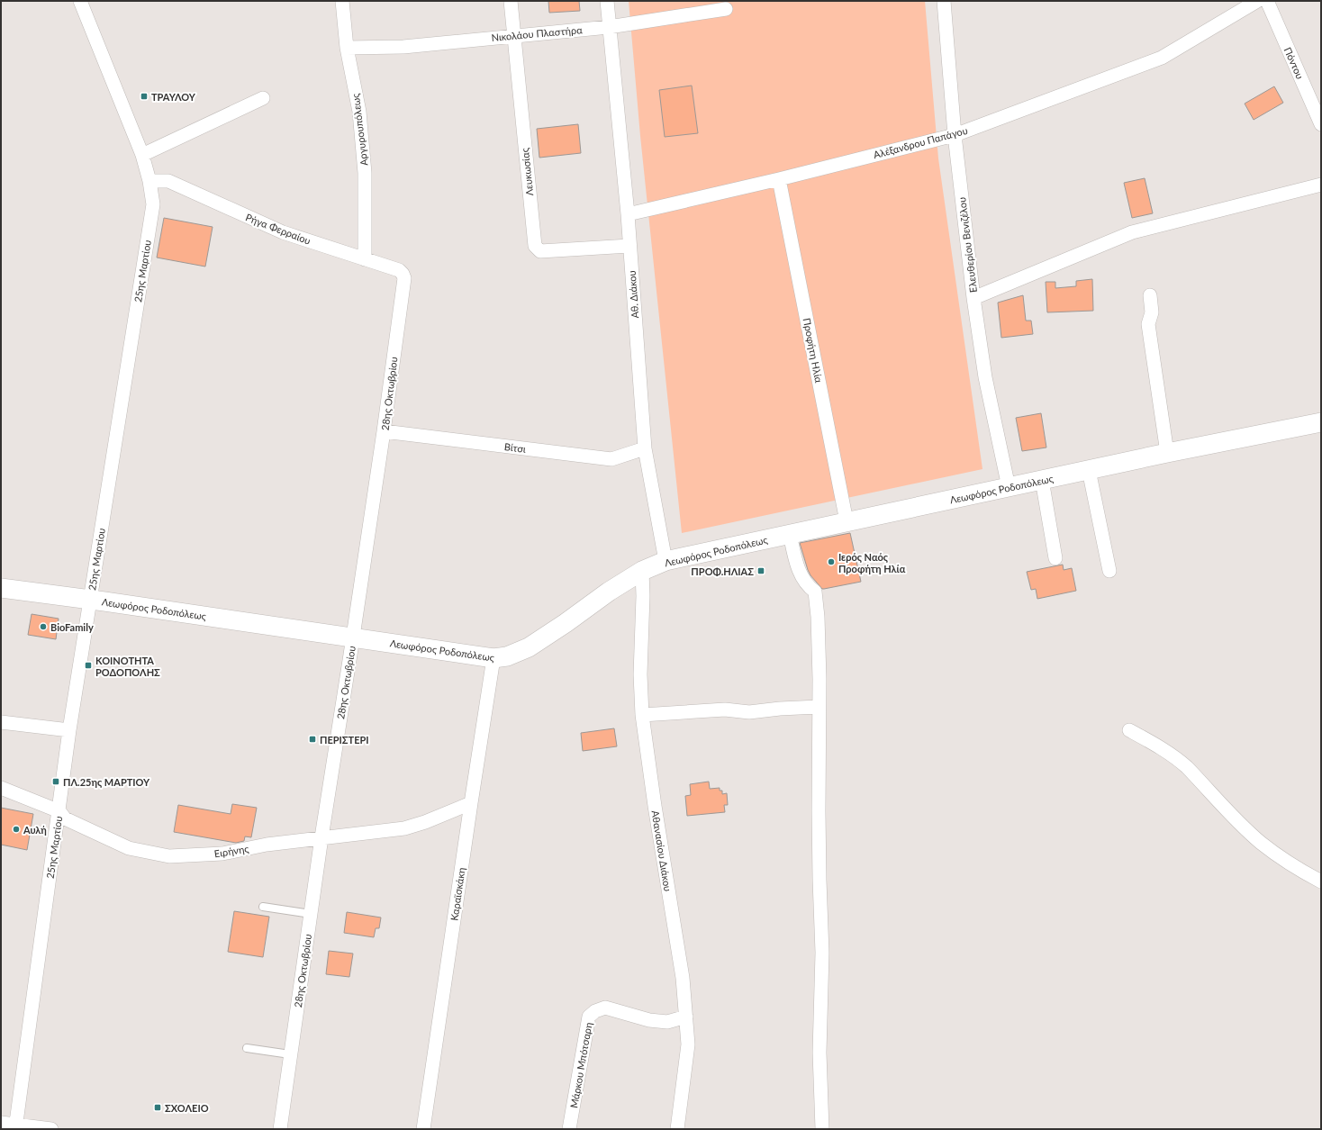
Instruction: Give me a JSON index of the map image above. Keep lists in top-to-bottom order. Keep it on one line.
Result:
{"streets":{"street":["Νικολάου Πλαστήρα","Πόντου","Αργυρουπόλεως","Αλέξανδρου Παπάγου","Λευκωσίας","Ρήγα Φερραίου","Ελευθερίου Βενιζέλου","25ης Μαρτίου","Αθ. Διάκου","Προφήτη Ηλία","28ης Οκτωβρίου","Βίτσι","Λεωφόρος Ροδοπόλεως","Ειρήνης","Αθανασίου Διάκου","Καραϊσκάκη","Μάρκου Μπότσαρη"]},"crossings":[["Νικολάου Πλαστήρα","Αργυρουπόλεως"],["Νικολάου Πλαστήρα","Λευκωσίας"],["Νικολάου Πλαστήρα","Αθ. Διάκου"],["Αργυρουπόλεως","Ρήγα Φερραίου"],["Αλέξανδρου Παπάγου","Ελευθερίου Βενιζέλου"],["Αλέξανδρου Παπάγου","Αθ. Διάκου"],["Αλέξανδρου Παπάγου","Προφήτη Ηλία"],["Λευκωσίας","Αθ. Διάκου"],["Ρήγα Φερραίου","25ης Μαρτίου"],["Ρήγα Φερραίου","28ης Οκτωβρίου"],["Ελευθερίου Βενιζέλου","Λεωφόρος Ροδοπόλεως"],["25ης Μαρτίου","Λεωφόρος Ροδοπόλεως"],["25ης Μαρτίου","Ειρήνης"],["Αθ. Διάκου","Βίτσι"],["Αθ. Διάκου","Λεωφόρος Ροδοπόλεως"],["Προφήτη Ηλία","Λεωφόρος Ροδοπόλεως"],["28ης Οκτωβρίου","Βίτσι"],["28ης Οκτωβρίου","Λεωφόρος Ροδοπόλεως"],["28ης Οκτωβρίου","Ειρήνης"],["Λεωφόρος Ροδοπόλεως","Αθανασίου Διάκου"],["Λεωφόρος Ροδοπόλεως","Καραϊσκάκη"],["Ειρήνης","Καραϊσκάκη"],["Αθανασίου Διάκου","Μάρκου Μπότσαρη"]],"places":{"transit":["ΤΡΑΥΛΟΥ","ΠΡΟΦ.ΗΛΙΑΣ","ΚΟΙΝΟΤΗΤΑ ΡΟΔΟΠΟΛΗΣ","ΠΕΡΙΣΤΕΡΙ","ΠΛ.25ης ΜΑΡΤΙΟΥ","ΣΧΟΛΕΙΟ"],"other":["Ιερός Ναός Προφήτη Ηλία","BioFamily","Αυλή"]}}
